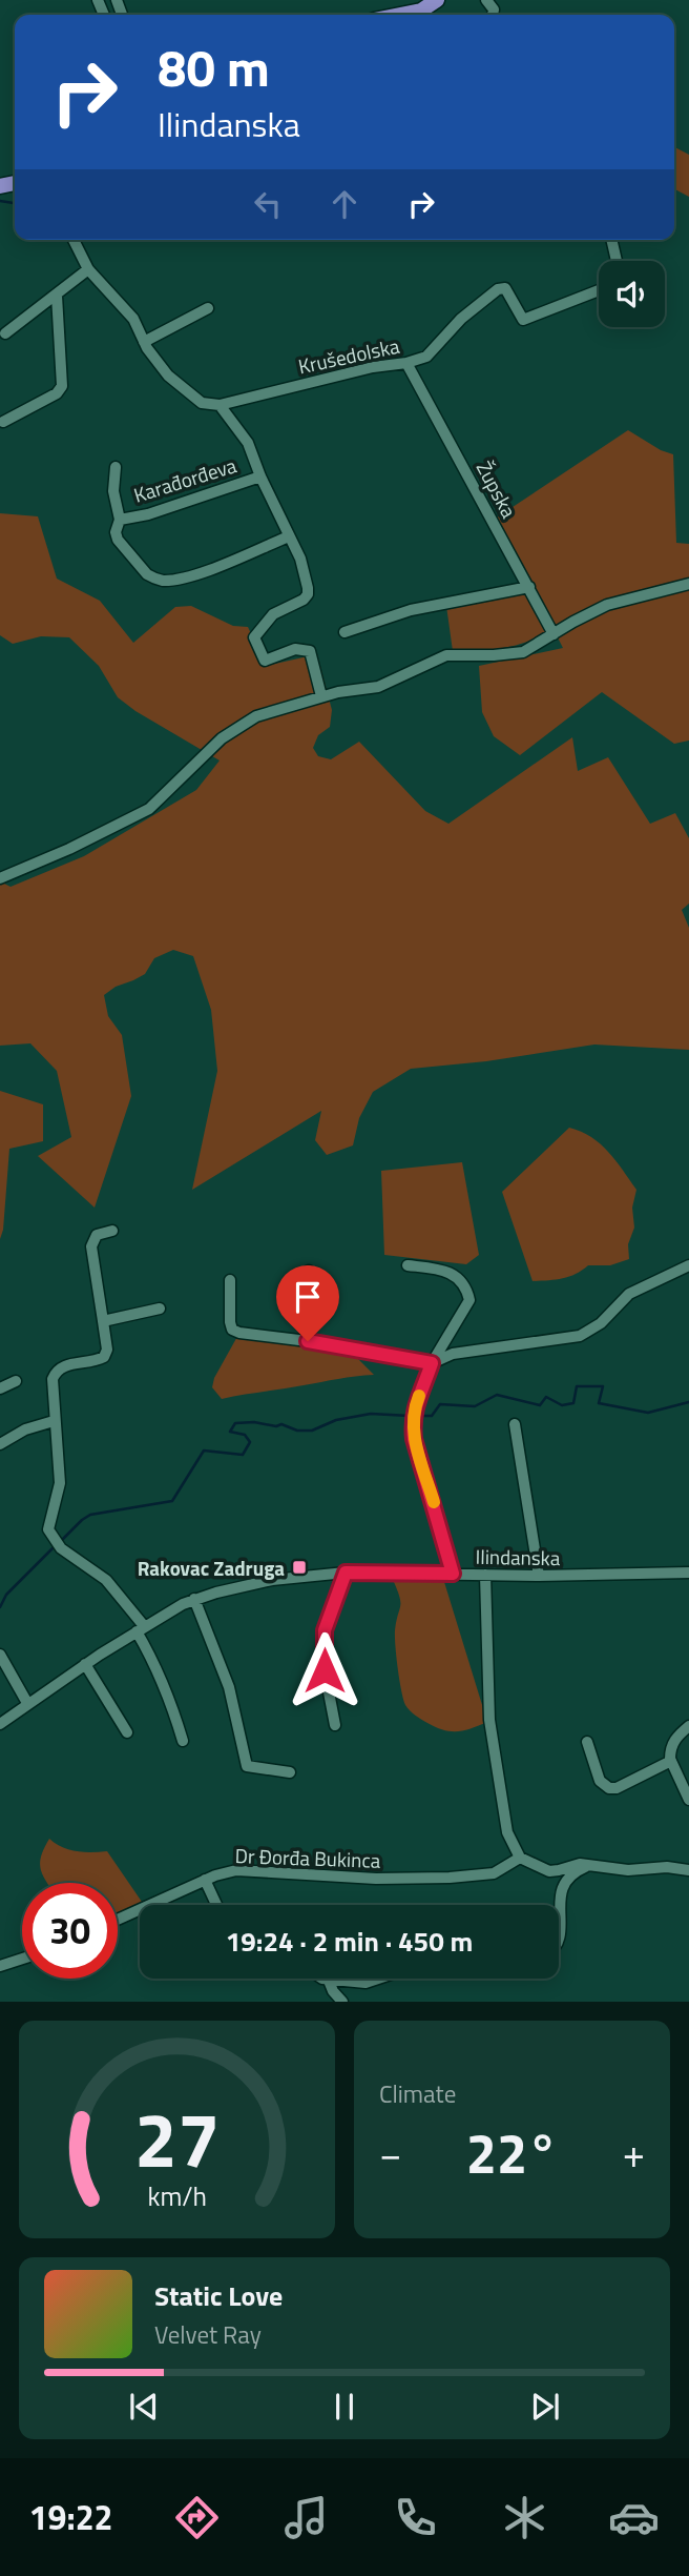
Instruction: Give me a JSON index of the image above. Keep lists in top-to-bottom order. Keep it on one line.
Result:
{"streets":{"street":["Krušedolska","Karađorđeva","Župska","Ilindanska","Dr Đorđa Bukinca"]},"crossings":[["Krušedolska","Karađorđeva"],["Krušedolska","Župska"]],"places":{"transit":["Rakovac Zadruga"]},"page":{"turn":["80 m","Ilindanska"],"limit":"30","trip":"19:24 · 2 min · 450 m","tile":"Climate","heat":["−","22°","+"],"song":["Static Love","Velvet Ray"],"tabs":"19:22","gauge":["27","km/h"]}}
